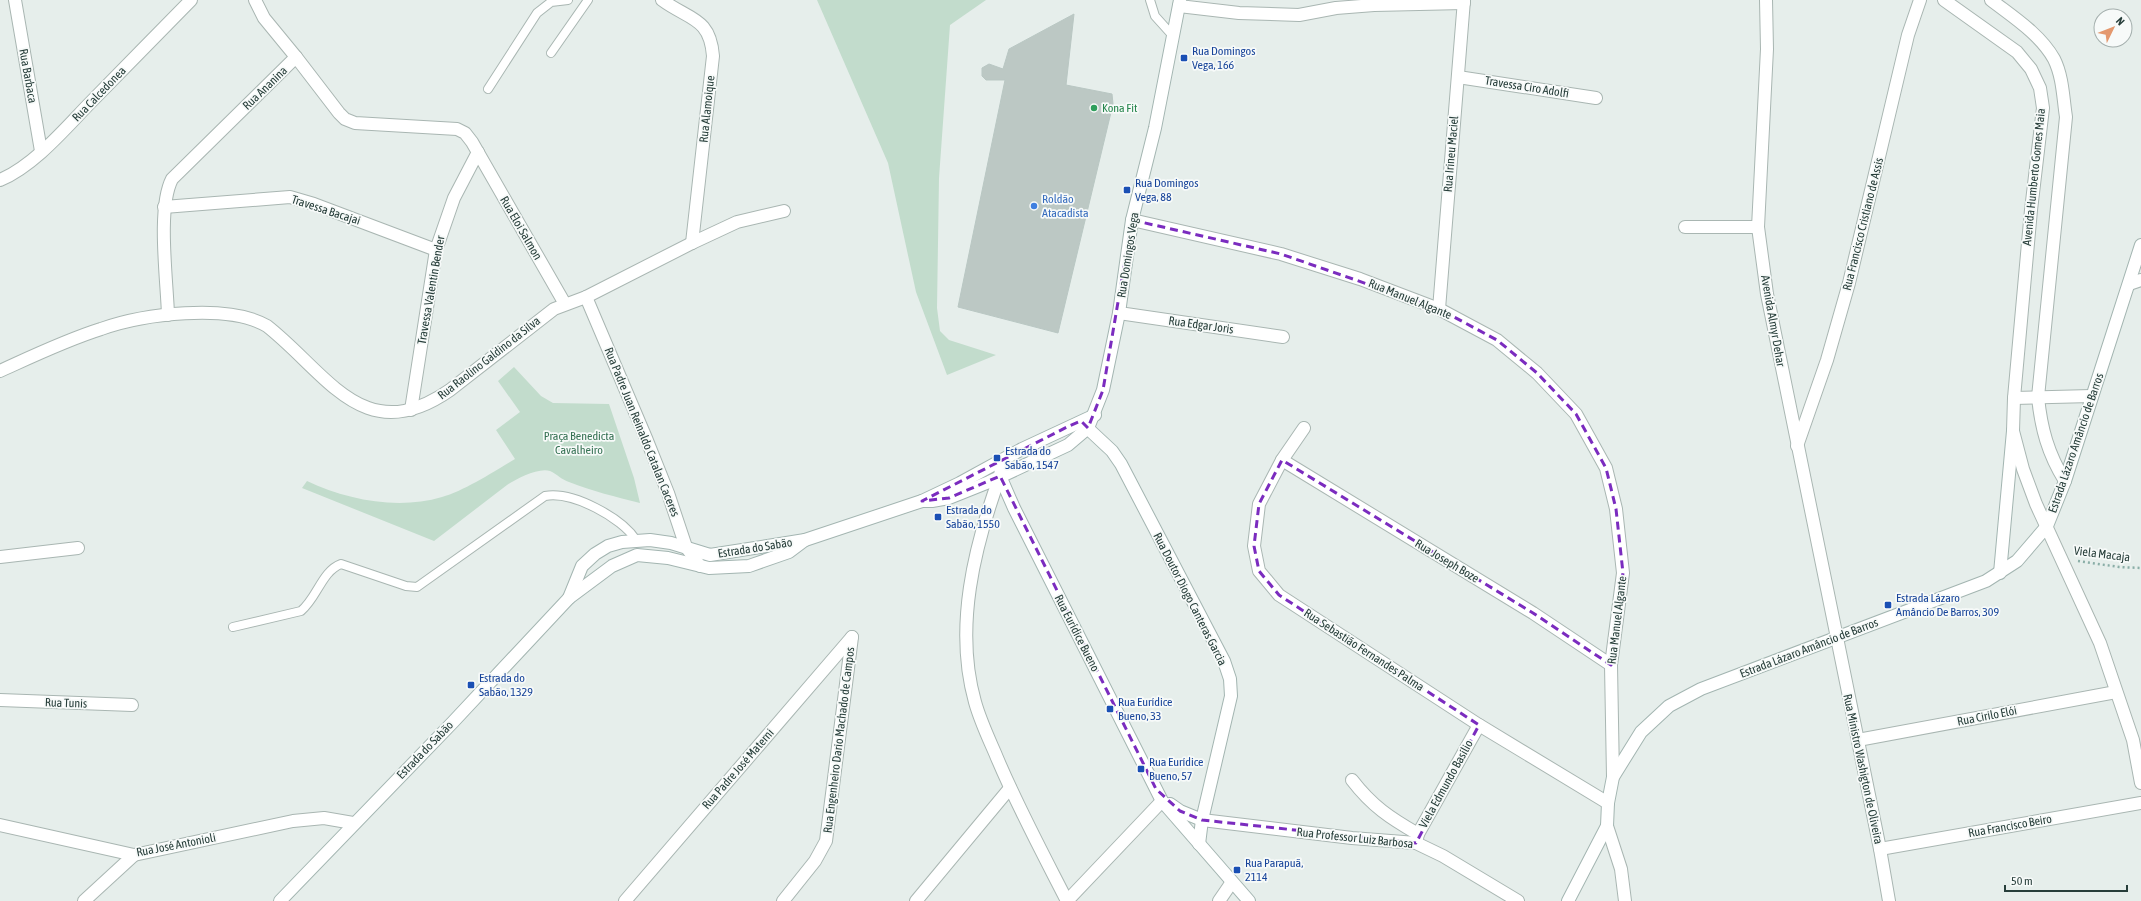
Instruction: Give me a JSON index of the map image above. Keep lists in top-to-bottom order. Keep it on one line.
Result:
{"streets":{"street":["Rua Barbaca","Travessa Ciro Adolfi","Rua Ananina","Rua Calcedonea","Rua Alamoique","Rua Irineu Maciel","Avenida Humberto Gomes Maia","Travessa Bacajai","Rua Francisco Cristiano de Assis","Rua Eloi Salmon","Rua Domingos Vega","Travessa Valentin Bender","Rua Manuel Algante","Avenida Almyr Dehar","Rua Edgar Joris","Rua Raolino Galdino da Silva","Rua Padre Juan Reinaldo Catalan Caceres","Estrada Lázaro Amâncio de Barros","Estrada do Sabão","Rua Joseph Boze","Rua Doutor Diogo Canteras Garcia","Rua Eurídice Bueno","Rua Sebastião Fernandes Palma","Rua Tunis","Rua Cirilo Elói","Rua Engenheiro Dario Machado de Campos","Rua Padre José Materni","Rua Ministro Washigton de Oliveira","Viela Edmundo Basílio","Rua Francisco Beiro","Rua Professor Luiz Barbosa","Rua José Antonioli"],"path":["Viela Macaja"]},"crossings":[["Rua Barbaca","Rua Calcedonea"],["Travessa Ciro Adolfi","Rua Irineu Maciel"],["Rua Ananina","Travessa Bacajai"],["Rua Ananina","Rua Eloi Salmon"],["Rua Ananina","Travessa Valentin Bender"],["Rua Ananina","Rua Raolino Galdino da Silva"],["Rua Alamoique","Rua Raolino Galdino da Silva"],["Rua Irineu Maciel","Rua Manuel Algante"],["Avenida Humberto Gomes Maia","Estrada Lázaro Amâncio de Barros"],["Avenida Humberto Gomes Maia","Viela Macaja"],["Avenida Humberto Gomes Maia","Rua Cirilo Elói"],["Travessa Bacajai","Travessa Valentin Bender"],["Rua Francisco Cristiano de Assis","Avenida Almyr Dehar"],["Rua Eloi Salmon","Travessa Valentin Bender"],["Rua Eloi Salmon","Rua Raolino Galdino da Silva"],["Rua Domingos Vega","Rua Manuel Algante"],["Rua Domingos Vega","Rua Edgar Joris"],["Rua Domingos Vega","Estrada do Sabão"],["Travessa Valentin Bender","Rua Raolino Galdino da Silva"],["Rua Manuel Algante","Estrada Lázaro Amâncio de Barros"],["Rua Manuel Algante","Rua Joseph Boze"],["Avenida Almyr Dehar","Estrada Lázaro Amâncio de Barros"],["Avenida Almyr Dehar","Rua Ministro Washigton de Oliveira"],["Rua Raolino Galdino da Silva","Rua Padre Juan Reinaldo Catalan Caceres"],["Rua Padre Juan Reinaldo Catalan Caceres","Estrada do Sabão"],["Estrada Lázaro Amâncio de Barros","Rua Sebastião Fernandes Palma"],["Estrada Lázaro Amâncio de Barros","Rua Ministro Washigton de Oliveira"],["Estrada do Sabão","Rua Doutor Diogo Canteras Garcia"],["Estrada do Sabão","Rua Eurídice Bueno"],["Estrada do Sabão","Rua José Antonioli"],["Rua Joseph Boze","Rua Sebastião Fernandes Palma"],["Rua Doutor Diogo Canteras Garcia","Rua Eurídice Bueno"],["Rua Doutor Diogo Canteras Garcia","Rua Professor Luiz Barbosa"],["Rua Eurídice Bueno","Rua Professor Luiz Barbosa"],["Rua Sebastião Fernandes Palma","Viela Edmundo Basílio"],["Rua Cirilo Elói","Rua Ministro Washigton de Oliveira"],["Rua Engenheiro Dario Machado de Campos","Rua Padre José Materni"],["Rua Ministro Washigton de Oliveira","Rua Francisco Beiro"],["Viela Edmundo Basílio","Rua Professor Luiz Barbosa"]],"parks":["Praça Benedicta Cavalheiro"],"places":{"transit":["Rua Domingos Vega, 166","Rua Domingos Vega, 88","Estrada do Sabão, 1547","Estrada do Sabão, 1550","Estrada Lázaro Amâncio De Barros, 309","Estrada do Sabão, 1329","Rua Eurídice Bueno, 33","Rua Eurídice Bueno, 57","Rua Parapuã, 2114"],"other":["Kona Fit","Roldão Atacadista"]},"scale_bar":"50 m","north":"top right"}
